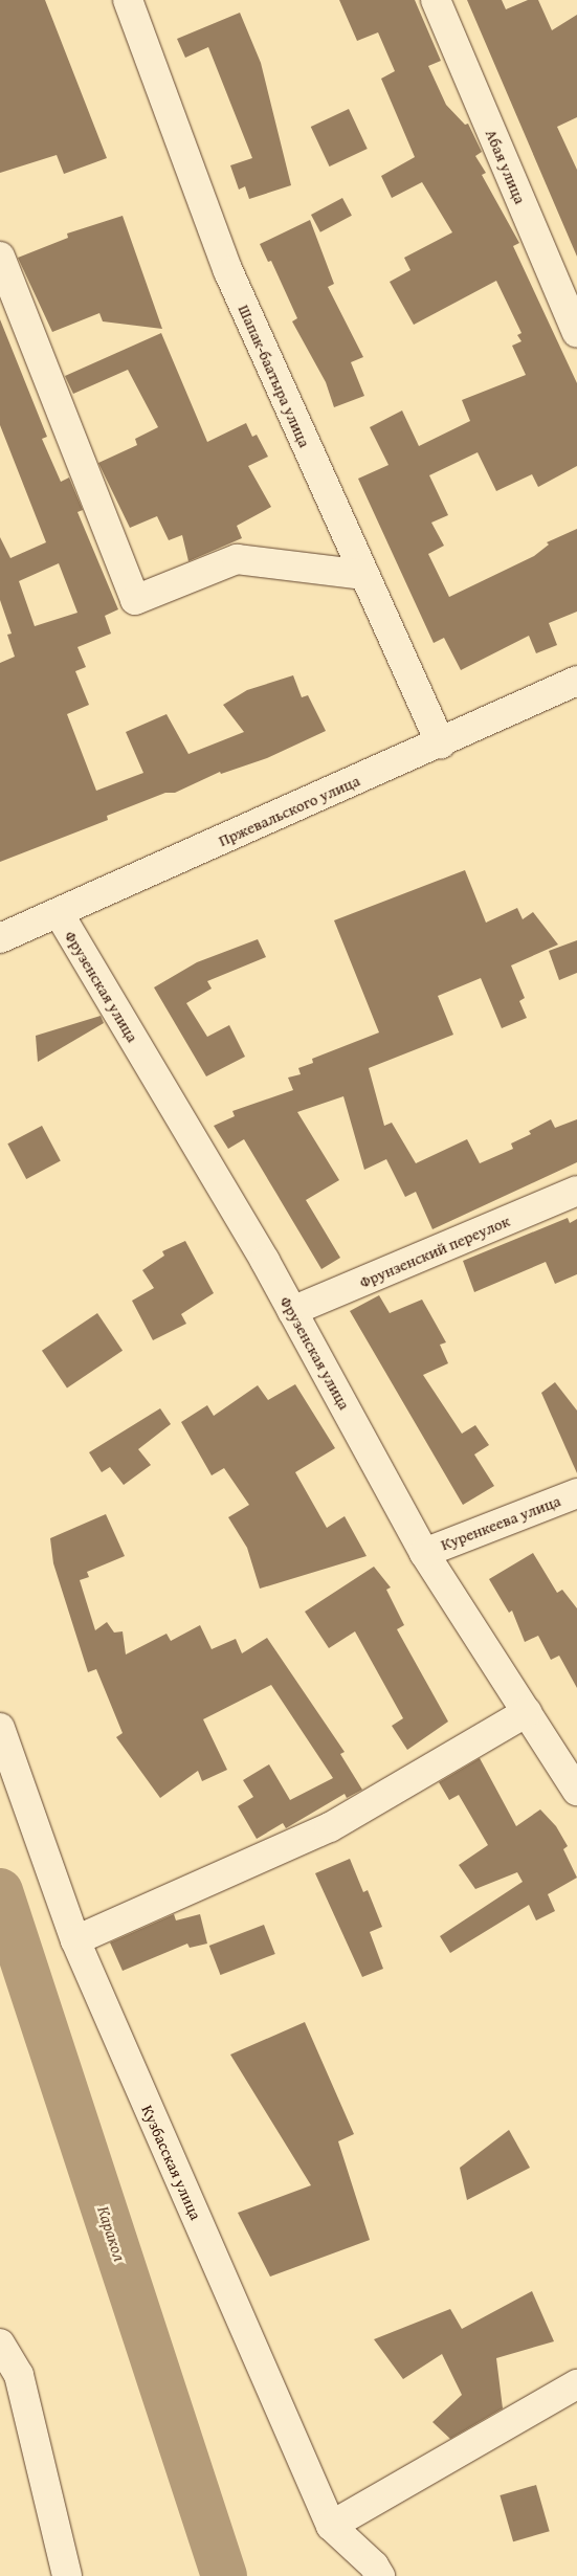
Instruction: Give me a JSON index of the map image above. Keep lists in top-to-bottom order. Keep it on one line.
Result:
{"streets":{"street":["Абая улица","Шапак-баатыра улица","Пржевальского улица","Фрузенская улица","Фрунзенский переулок","Куренкеева улица","Кузбасская улица"]},"crossings":[["Шапак-баатыра улица","Пржевальского улица"],["Пржевальского улица","Фрузенская улица"],["Фрузенская улица","Фрунзенский переулок"],["Фрузенская улица","Куренкеева улица"]],"water":["Каракол"]}
